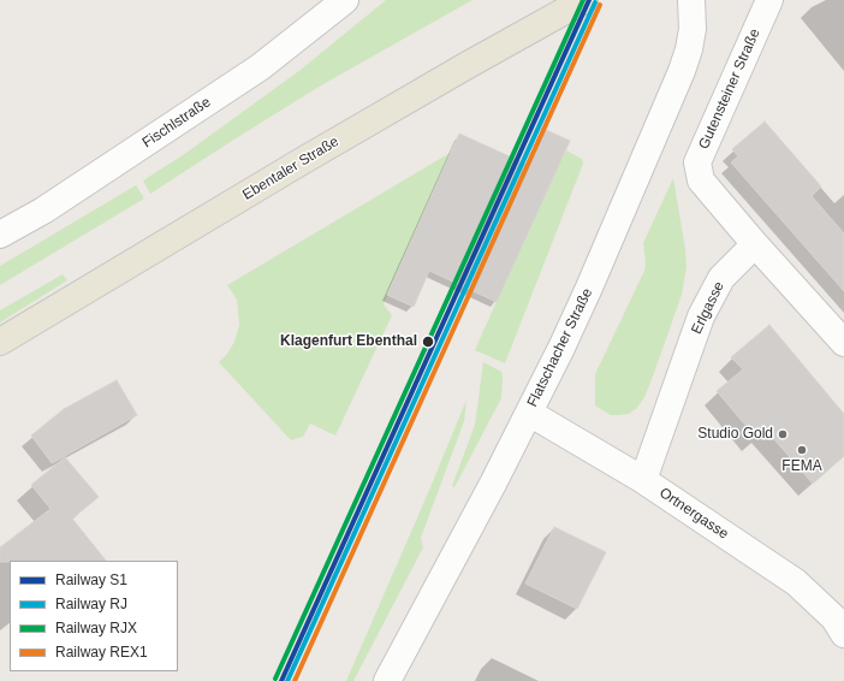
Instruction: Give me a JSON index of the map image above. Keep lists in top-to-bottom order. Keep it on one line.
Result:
{"streets":{"main road":["Ebentaler Straße"],"street":["Gutensteiner Straße","Fischlstraße","Erlgasse","Flatschacher Straße","Ortnergasse"]},"crossings":[["Gutensteiner Straße","Erlgasse"],["Erlgasse","Ortnergasse"],["Flatschacher Straße","Ortnergasse"]],"places":["Klagenfurt Ebenthal","Studio Gold","FEMA"],"lines":["rail line S1","rail line RJX","rail line RJ","rail line REX1"],"legend":["Railway S1","Railway RJ","Railway RJX","Railway REX1"]}
